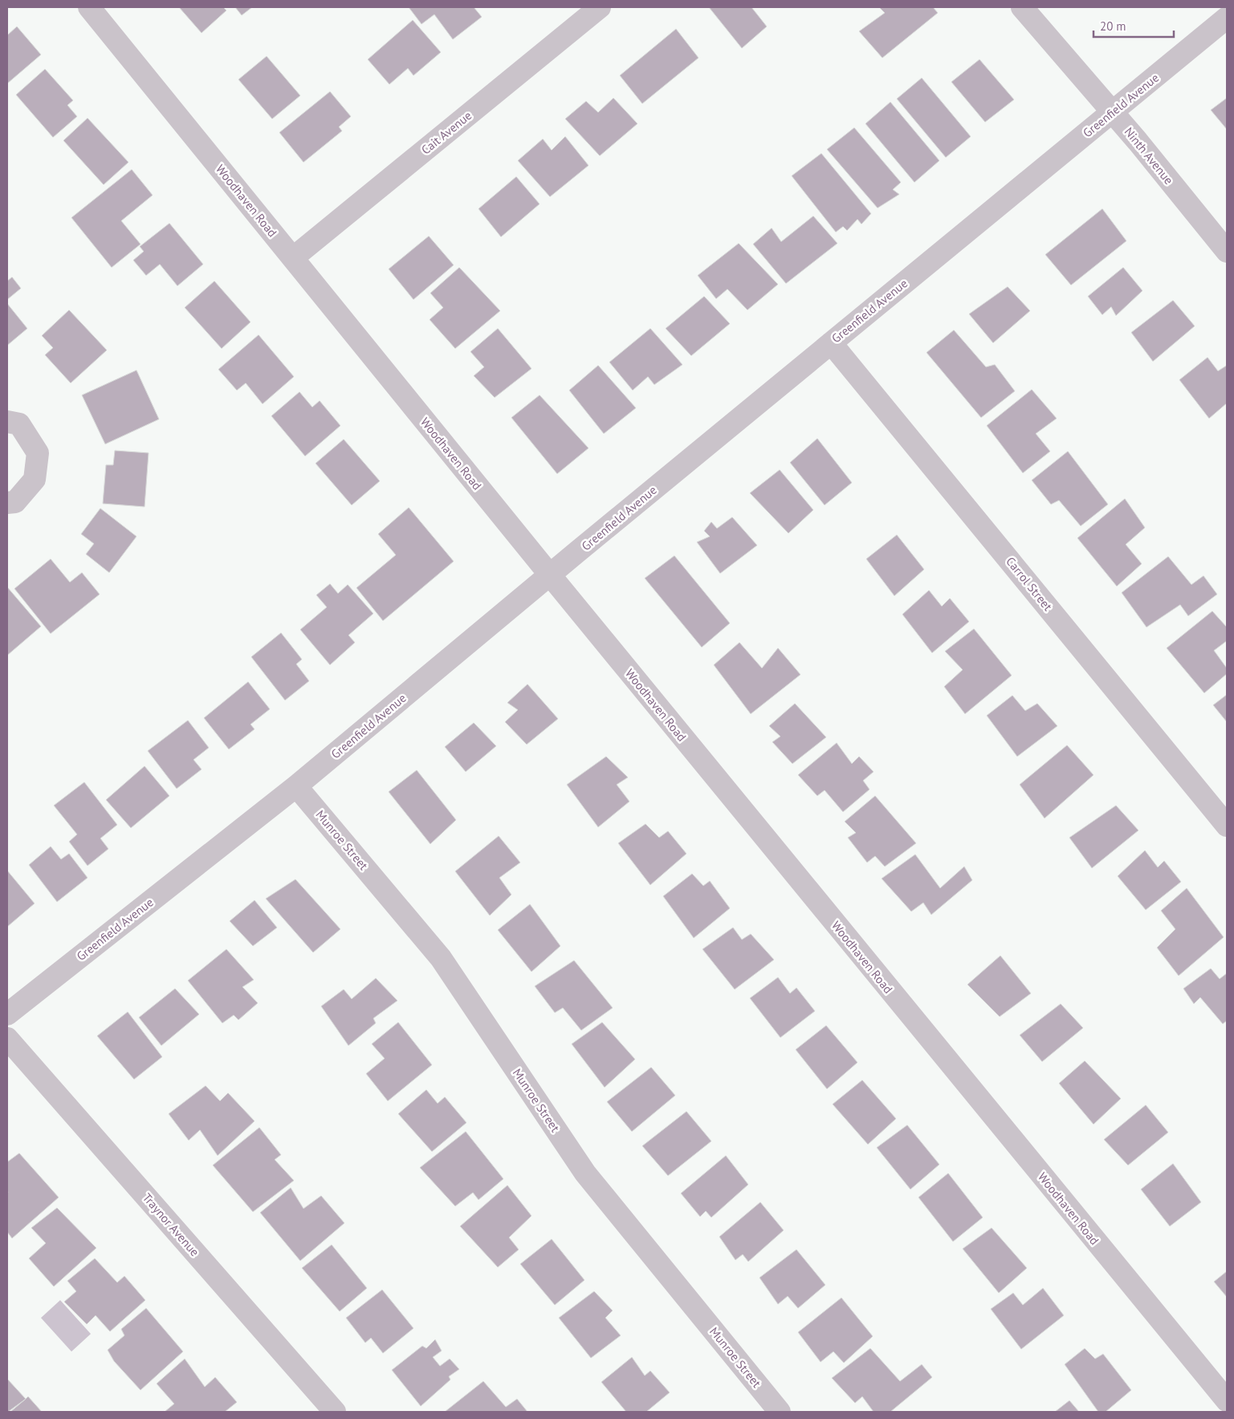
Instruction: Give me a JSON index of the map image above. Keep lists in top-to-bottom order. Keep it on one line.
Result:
{"streets":{"street":["Greenfield Avenue","Cait Avenue","Ninth Avenue","Woodhaven Road","Carrol Street","Munroe Street","Traynor Avenue"]},"crossings":[["Greenfield Avenue","Ninth Avenue"],["Greenfield Avenue","Woodhaven Road"],["Greenfield Avenue","Carrol Street"],["Greenfield Avenue","Munroe Street"],["Cait Avenue","Woodhaven Road"]],"scale_bar":"20 m"}
